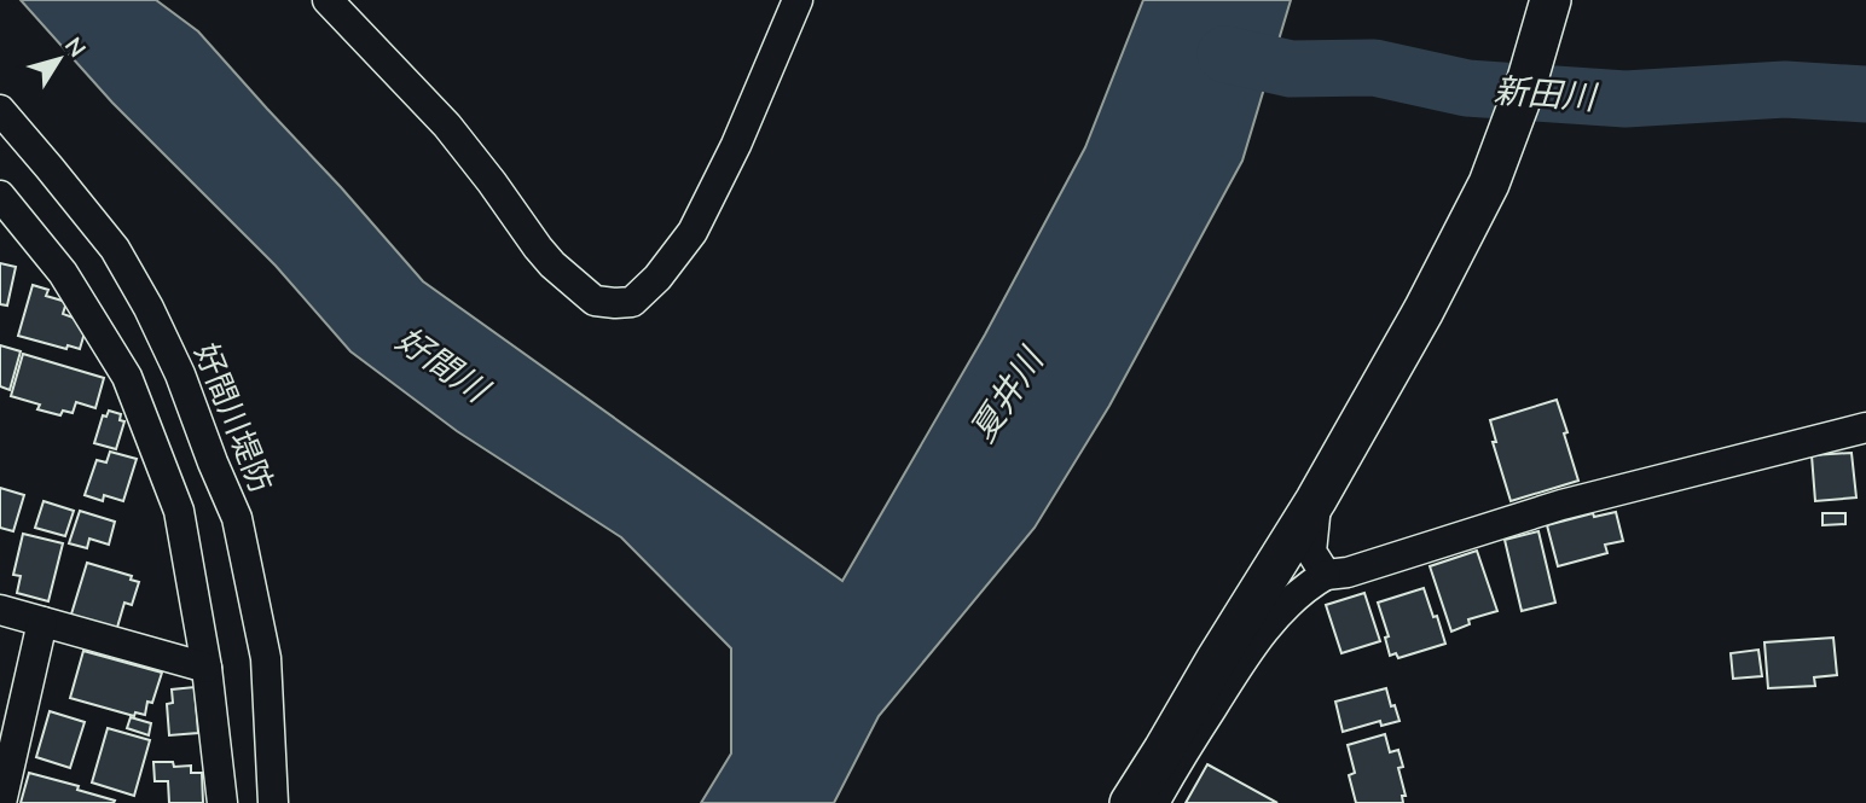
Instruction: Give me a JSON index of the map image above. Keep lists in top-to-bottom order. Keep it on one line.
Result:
{"streets":{"street":["好間川堤防"]},"water":["新田川","好間川","夏井川"],"north":"top right"}
